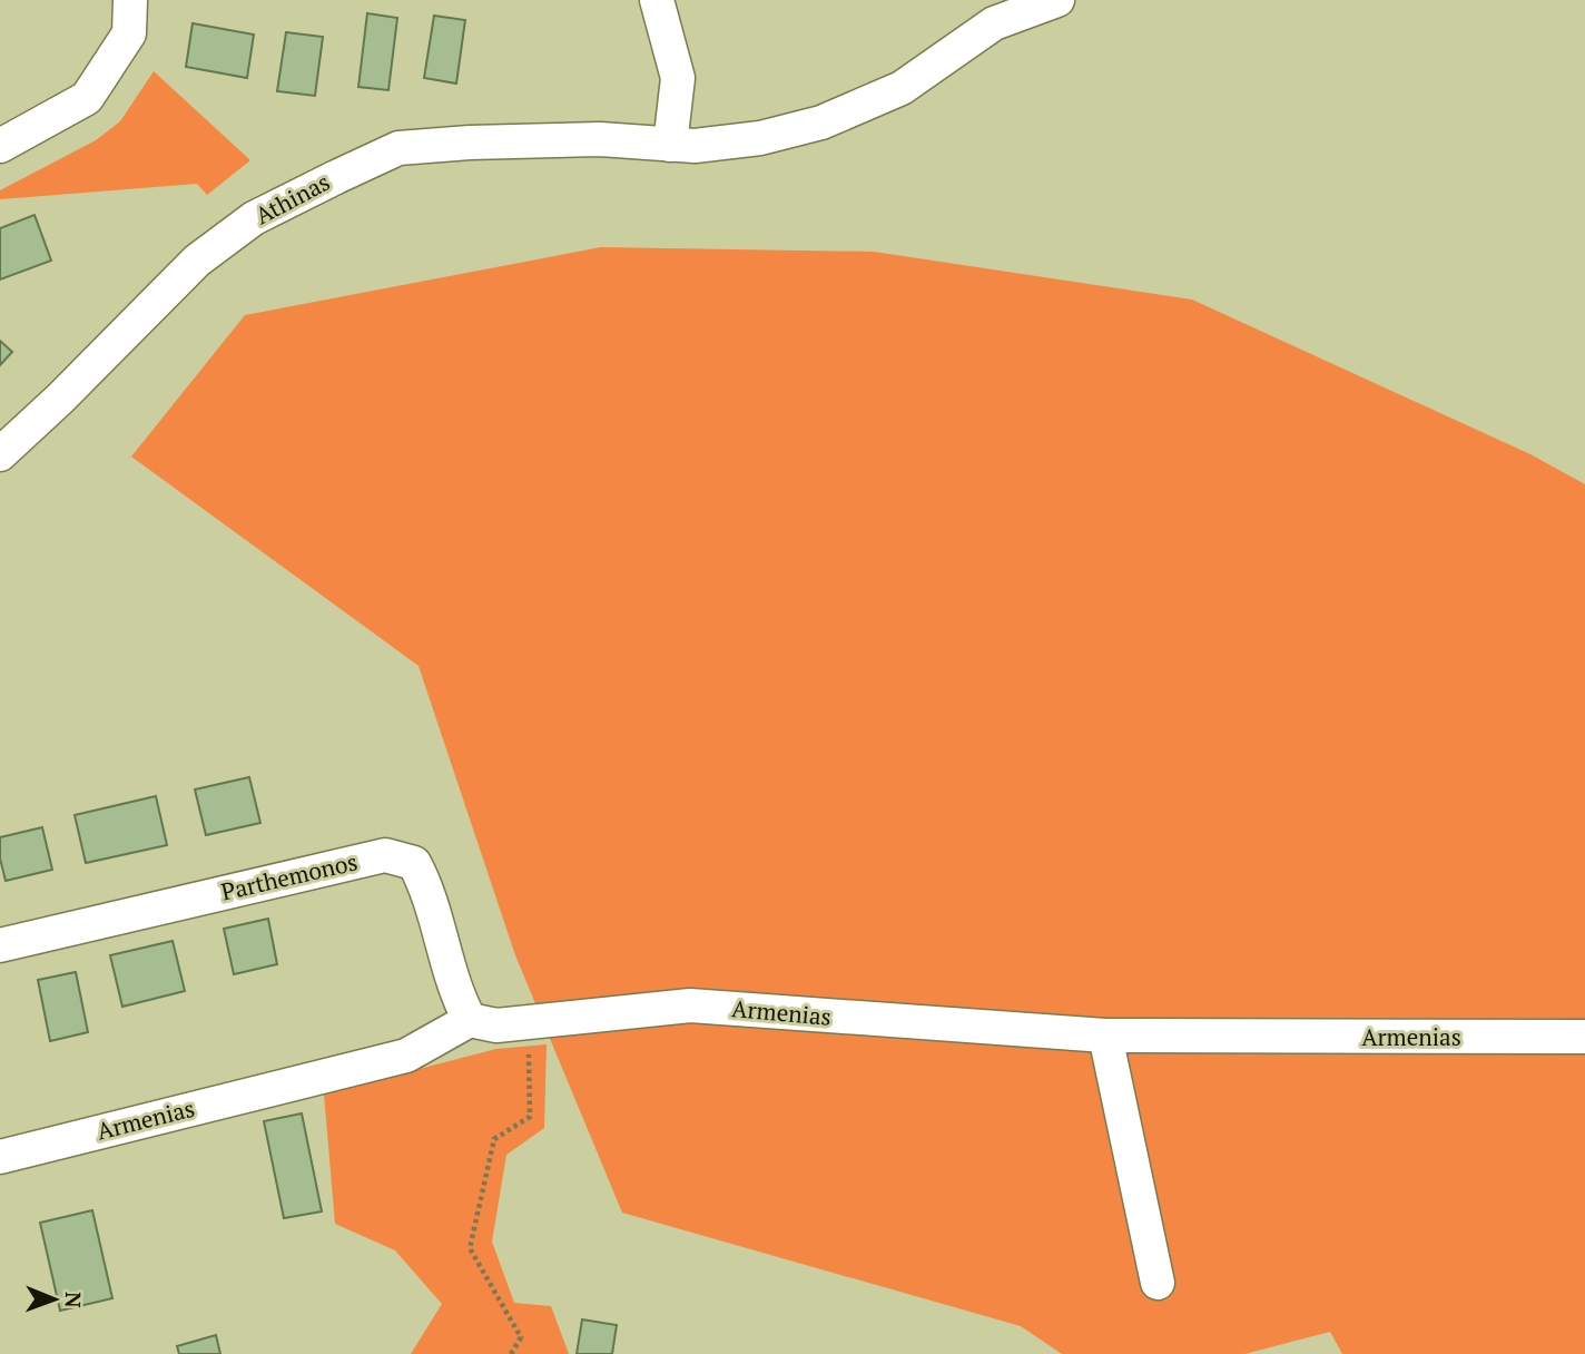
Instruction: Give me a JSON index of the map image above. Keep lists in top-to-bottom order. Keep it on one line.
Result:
{"streets":{"street":["Athinas","Parthemonos","Armenias"]},"crossings":[["Parthemonos","Armenias"]],"north":"right"}
